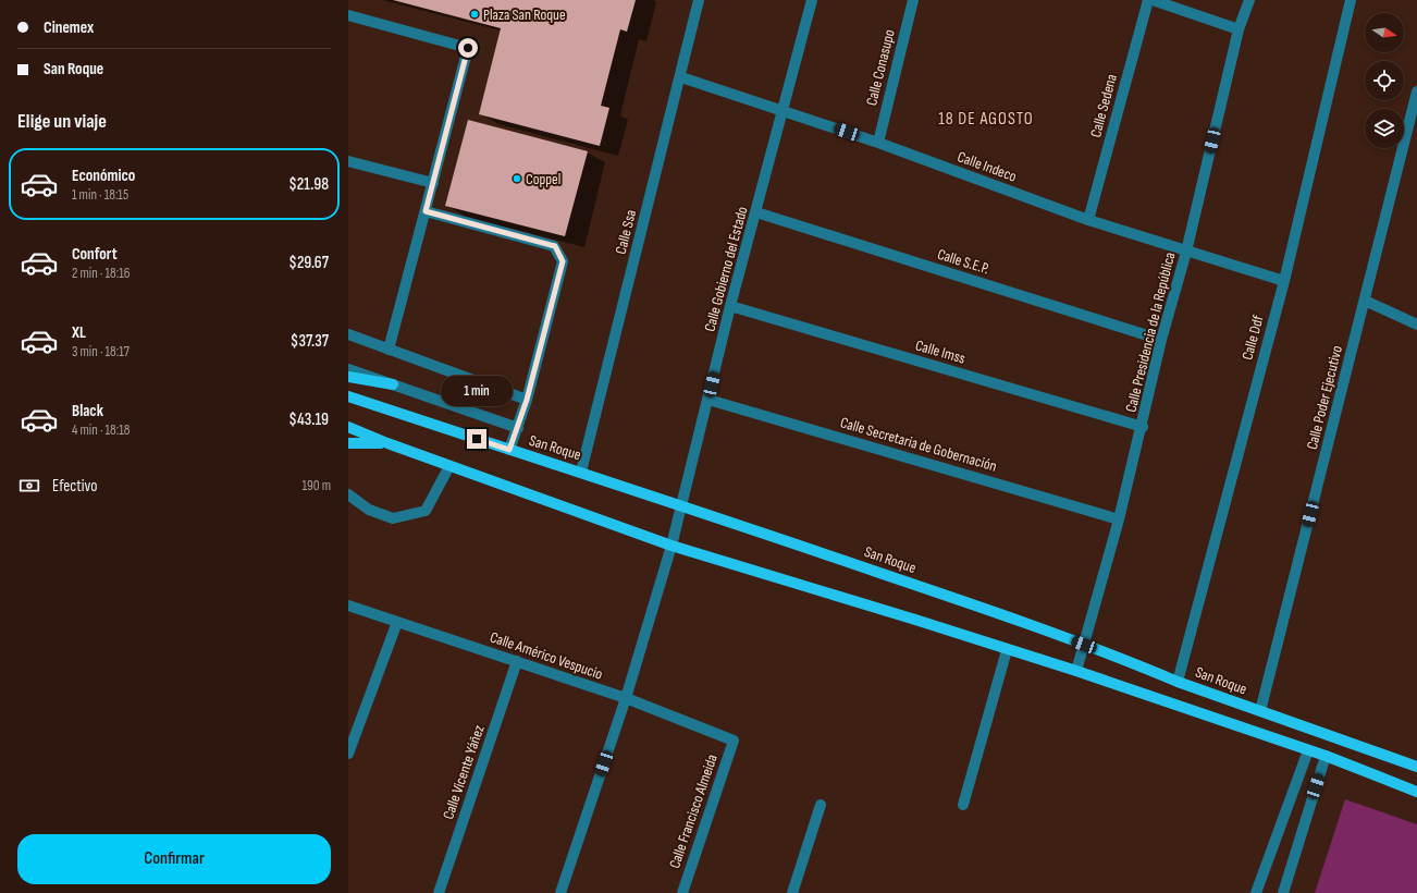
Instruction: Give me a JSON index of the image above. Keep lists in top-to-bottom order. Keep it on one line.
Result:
{"streets":{"main road":["San Roque"],"street":["Calle Conasupo","Calle Sedena","Calle Indeco","Calle Ssa","Calle S.E.P.","Calle Gobierno del Estado","Calle Presidencia de la República","Calle Ddf","Calle Imss","Calle Poder Ejecutivo","Calle Secretaria de Gobernación","Calle Américo Vespucio","Calle Vicente Yáñez","Calle Francisco Almeida"]},"crossings":[["Calle Conasupo","Calle Indeco"],["Calle Sedena","Calle Indeco"],["Calle Indeco","Calle Ssa"],["Calle Indeco","Calle Gobierno del Estado"],["Calle Indeco","Calle Presidencia de la República"],["Calle Indeco","Calle Ddf"],["Calle Ssa","San Roque"],["Calle S.E.P.","Calle Gobierno del Estado"],["Calle S.E.P.","Calle Presidencia de la República"],["Calle Gobierno del Estado","Calle Imss"],["Calle Gobierno del Estado","Calle Secretaria de Gobernación"],["Calle Gobierno del Estado","San Roque"],["Calle Gobierno del Estado","Calle Américo Vespucio"],["Calle Presidencia de la República","Calle Imss"],["Calle Presidencia de la República","Calle Secretaria de Gobernación"],["Calle Presidencia de la República","San Roque"],["Calle Ddf","San Roque"],["Calle Poder Ejecutivo","San Roque"],["Calle Américo Vespucio","Calle Vicente Yáñez"],["Calle Américo Vespucio","Calle Francisco Almeida"]],"districts":["18 DE AGOSTO"],"places":["Plaza San Roque","Coppel"],"north":"right","page":{"banner":["Cinemex","San Roque"],"heading":"Elige un viaje","list":[{"name":"Económico","note":"1 min · 18:15","value":"$21.98"},{"name":"Confort","note":"2 min · 18:16","value":"$29.67"},{"name":"XL","note":"3 min · 18:17","value":"$37.37"},{"name":"Black","note":"4 min · 18:18","value":"$43.19"}],"bubble":"1 min","pay":["Efectivo","190 m"],"buttons":"Confirmar"}}
